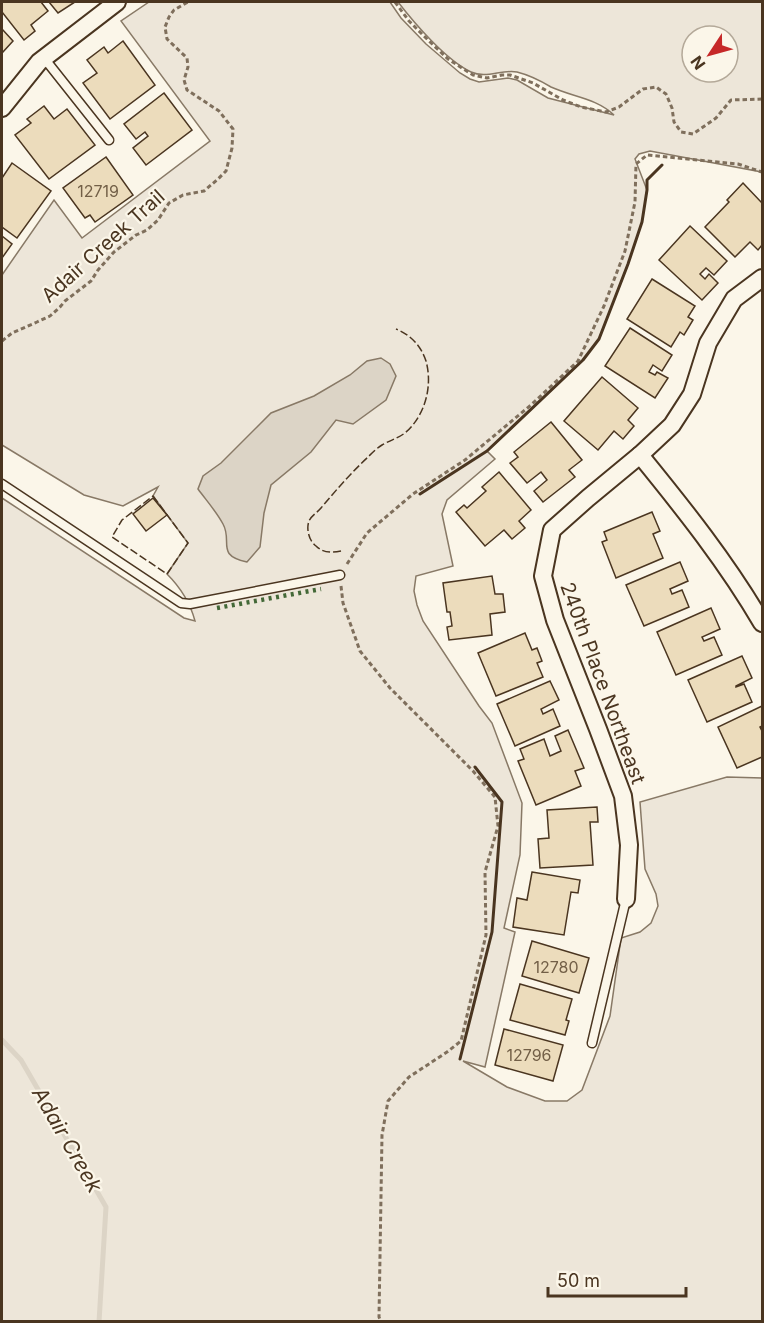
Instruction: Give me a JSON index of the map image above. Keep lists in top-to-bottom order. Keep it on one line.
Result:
{"streets":{"street":["240th Place Northeast"],"path":["Adair Creek Trail"]},"water":["Adair Creek"],"house_numbers":["12719","12780","12796"],"scale_bar":"50 m","north":"bottom left"}
